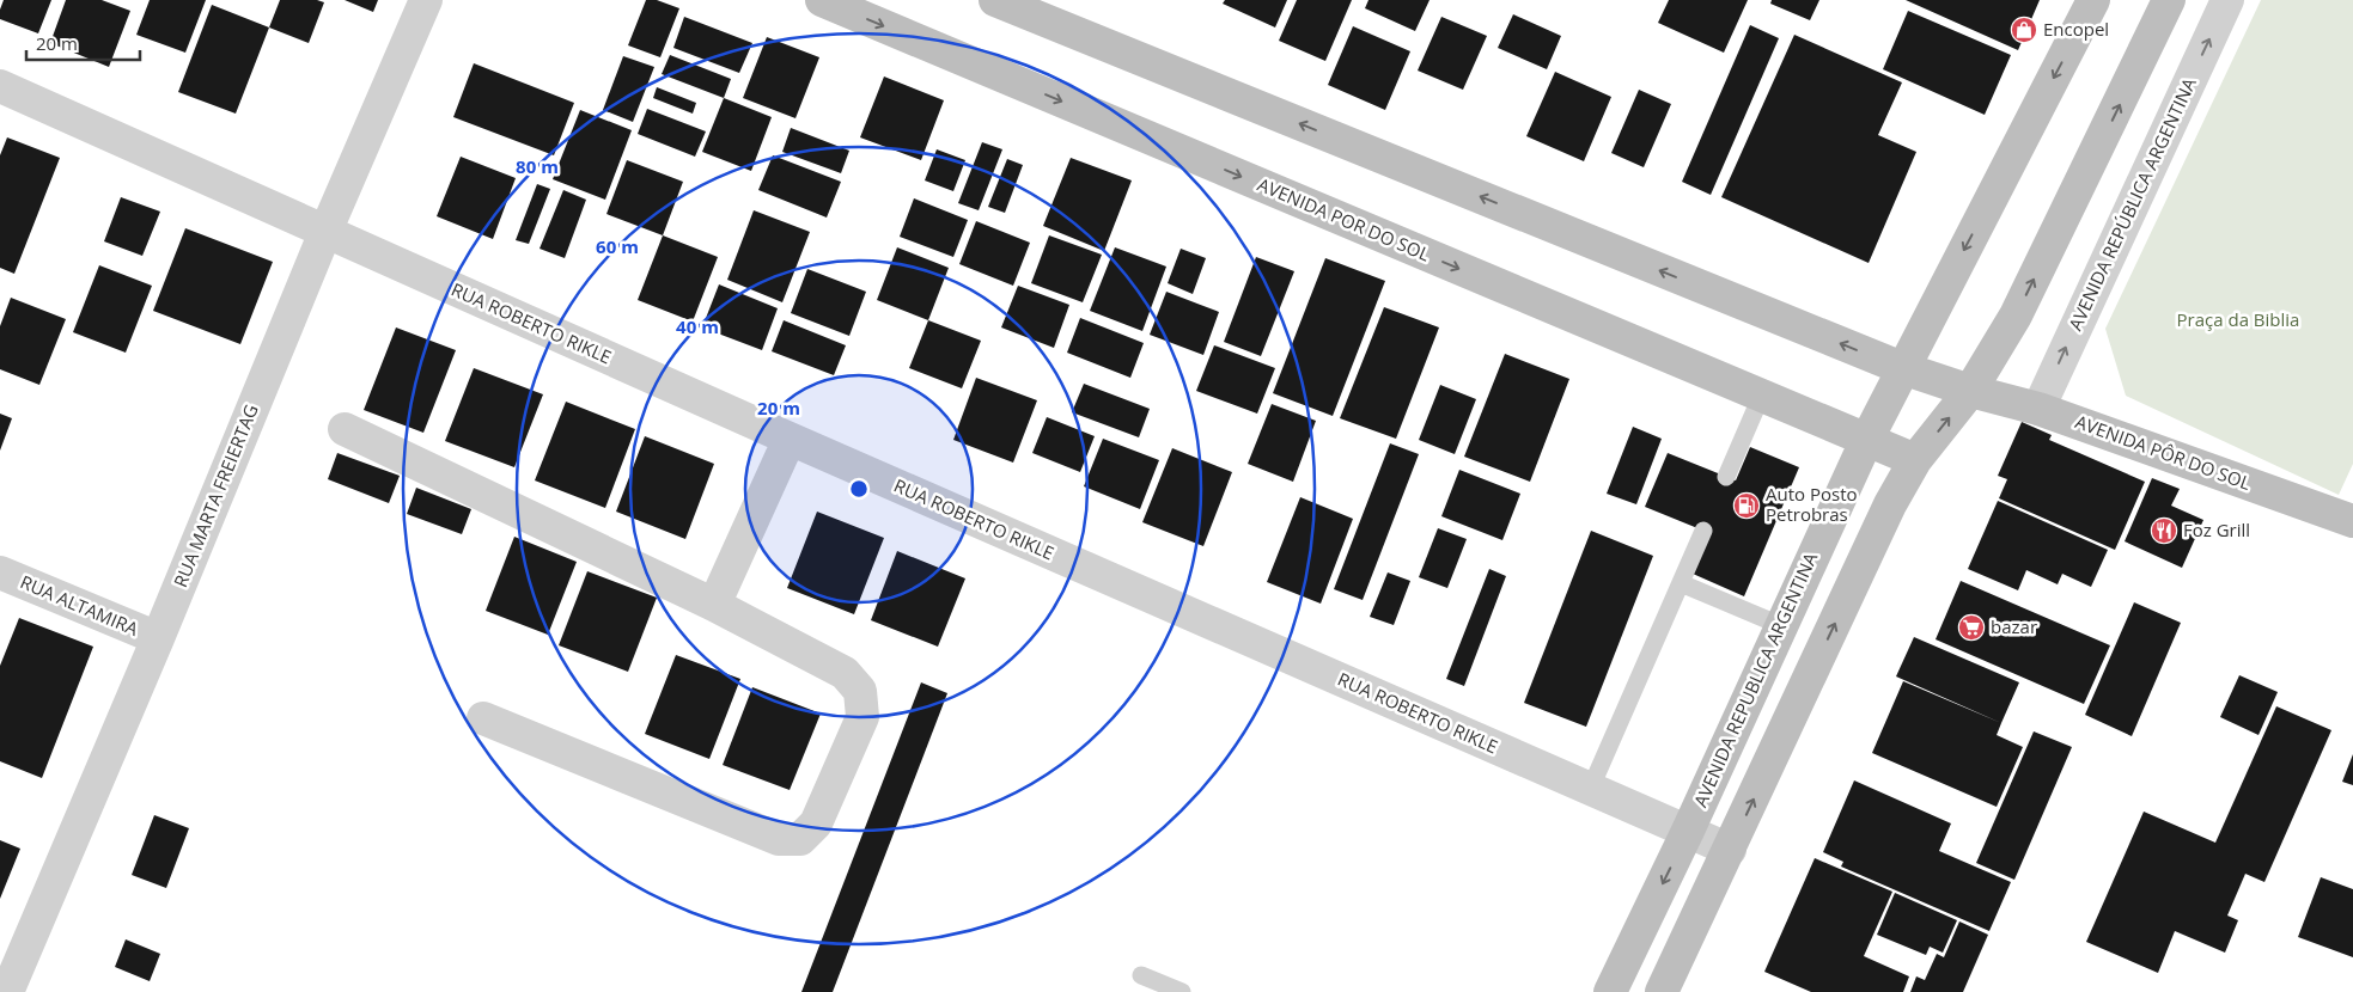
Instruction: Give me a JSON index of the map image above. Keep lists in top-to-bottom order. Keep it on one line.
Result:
{"streets":{"street":["AVENIDA REPÚBLICA ARGENTINA","AVENIDA POR DO SOL","RUA ROBERTO RIKLE","AVENIDA PÔR DO SOL","RUA MARTA FREIERTAG","RUA ALTAMIRA","AVENIDA REPUBLICA ARGENTINA"]},"crossings":[["AVENIDA REPÚBLICA ARGENTINA","AVENIDA PÔR DO SOL"],["AVENIDA POR DO SOL","AVENIDA REPUBLICA ARGENTINA"],["RUA ROBERTO RIKLE","RUA MARTA FREIERTAG"],["RUA ROBERTO RIKLE","AVENIDA REPUBLICA ARGENTINA"],["AVENIDA PÔR DO SOL","AVENIDA REPUBLICA ARGENTINA"],["RUA MARTA FREIERTAG","RUA ALTAMIRA"]],"parks":["Praça da Biblia"],"places":{"shop":["Encopel"],"fuel station":["Auto Posto Petrobras"],"restaurant":["Foz Grill"],"supermarket":["bazar"]},"scale_bar":"20 m","rings":["80 m","60 m","40 m","20 m"]}
